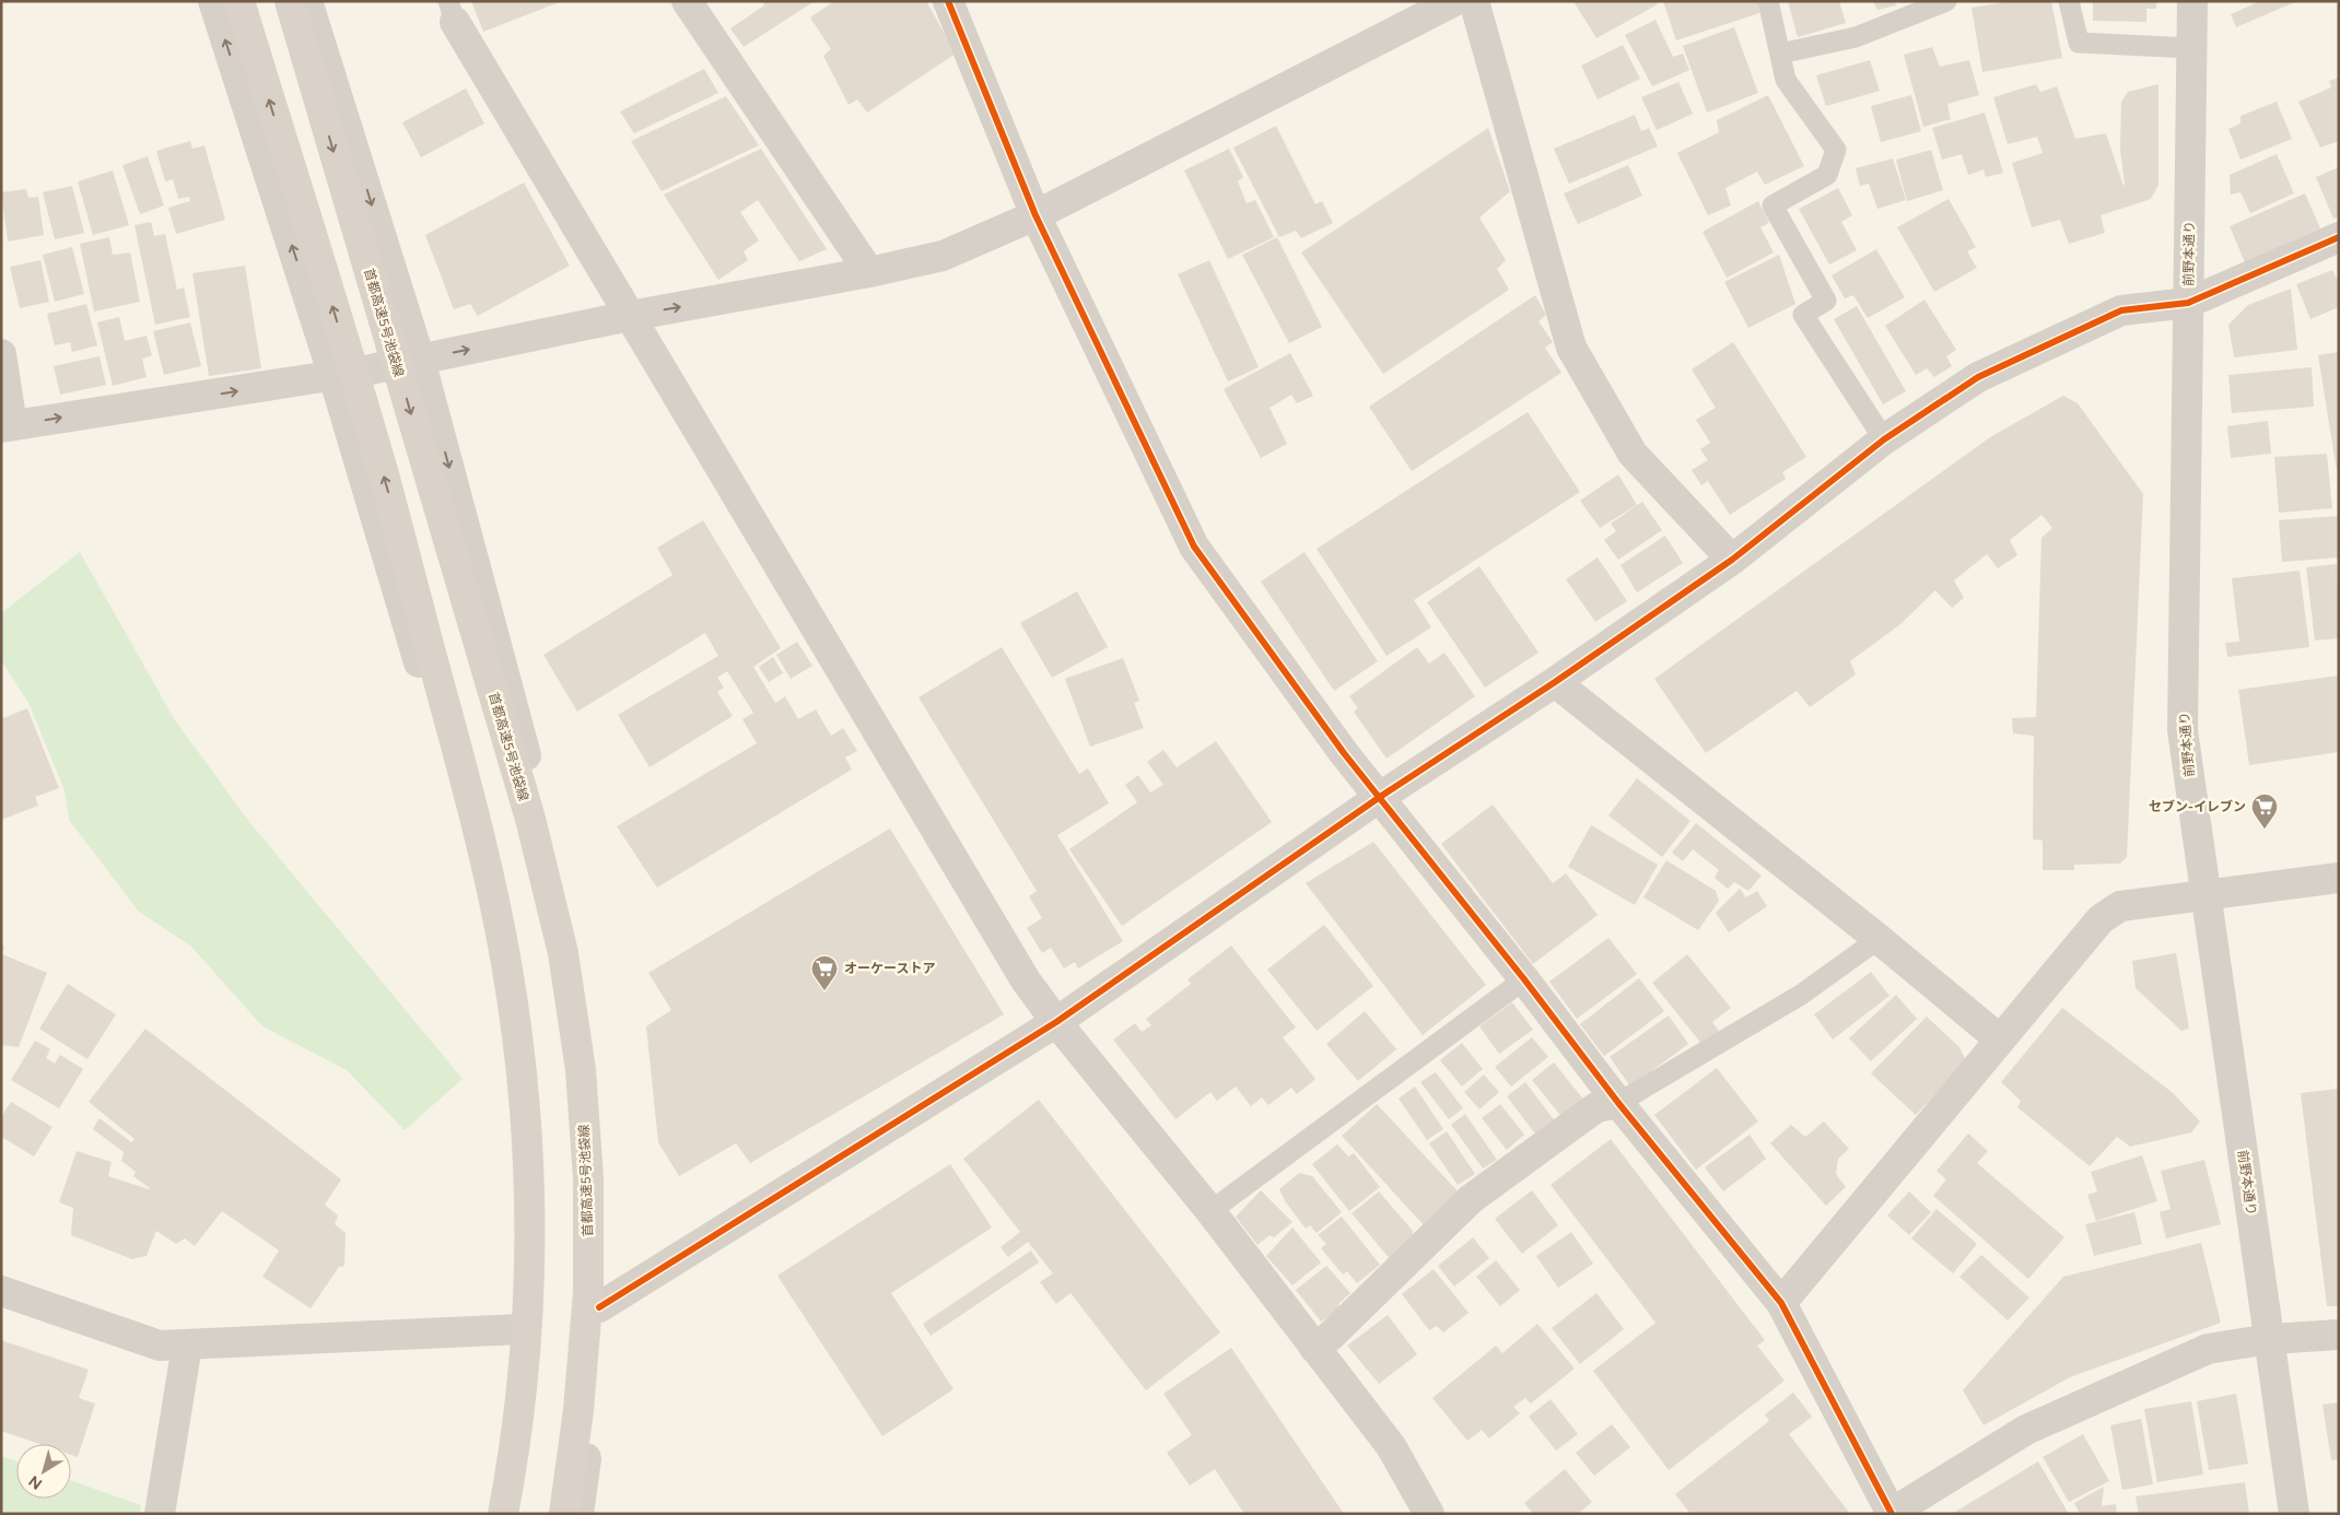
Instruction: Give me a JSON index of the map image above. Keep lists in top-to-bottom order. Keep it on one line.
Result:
{"streets":{"highway":["首都高速5号池袋線"],"street":["前野本通り"]},"places":{"supermarket":["セブン-イレブン","オーケーストア"]},"north":"bottom left"}
